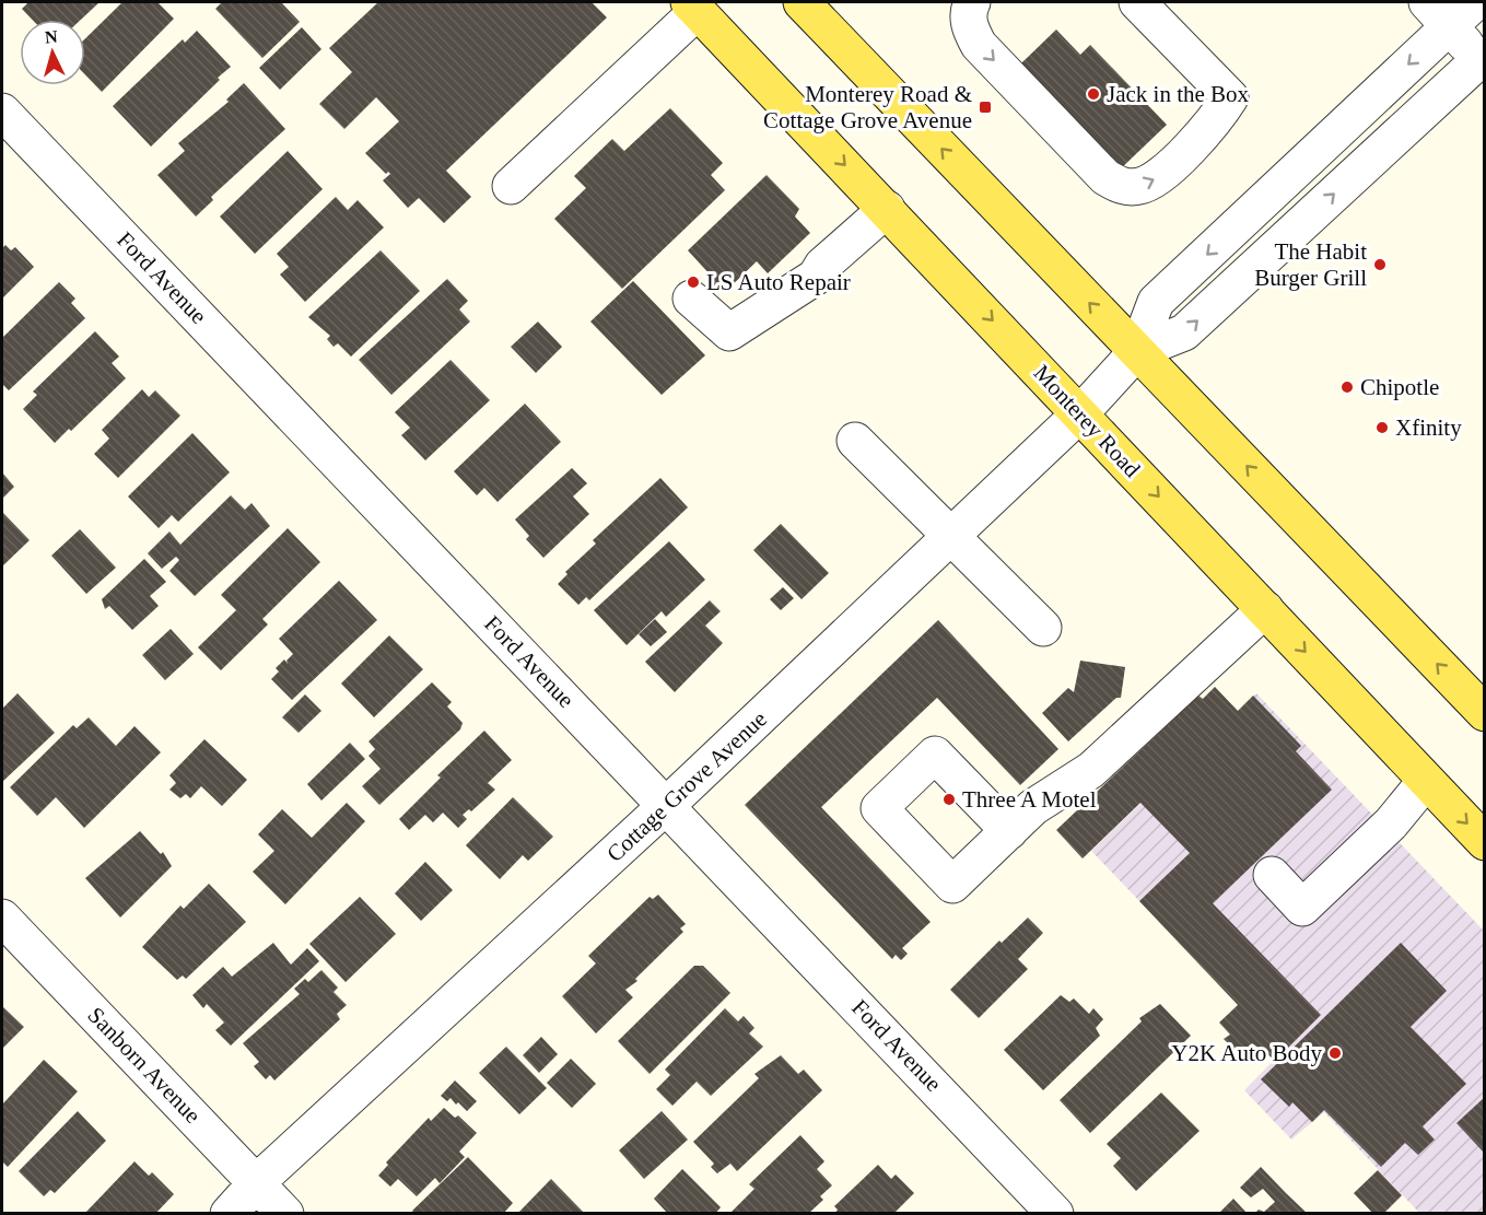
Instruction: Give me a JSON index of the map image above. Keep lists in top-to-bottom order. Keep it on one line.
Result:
{"streets":{"main road":["Monterey Road"],"street":["Ford Avenue","Cottage Grove Avenue","Sanborn Avenue"]},"crossings":[["Ford Avenue","Cottage Grove Avenue"],["Monterey Road","Cottage Grove Avenue"],["Cottage Grove Avenue","Sanborn Avenue"]],"places":{"other":["Jack in the Box","The Habit Burger Grill","LS Auto Repair","Chipotle","Xfinity","Three A Motel","Y2K Auto Body"],"transit":["Monterey Road & Cottage Grove Avenue"]},"north":"top"}
